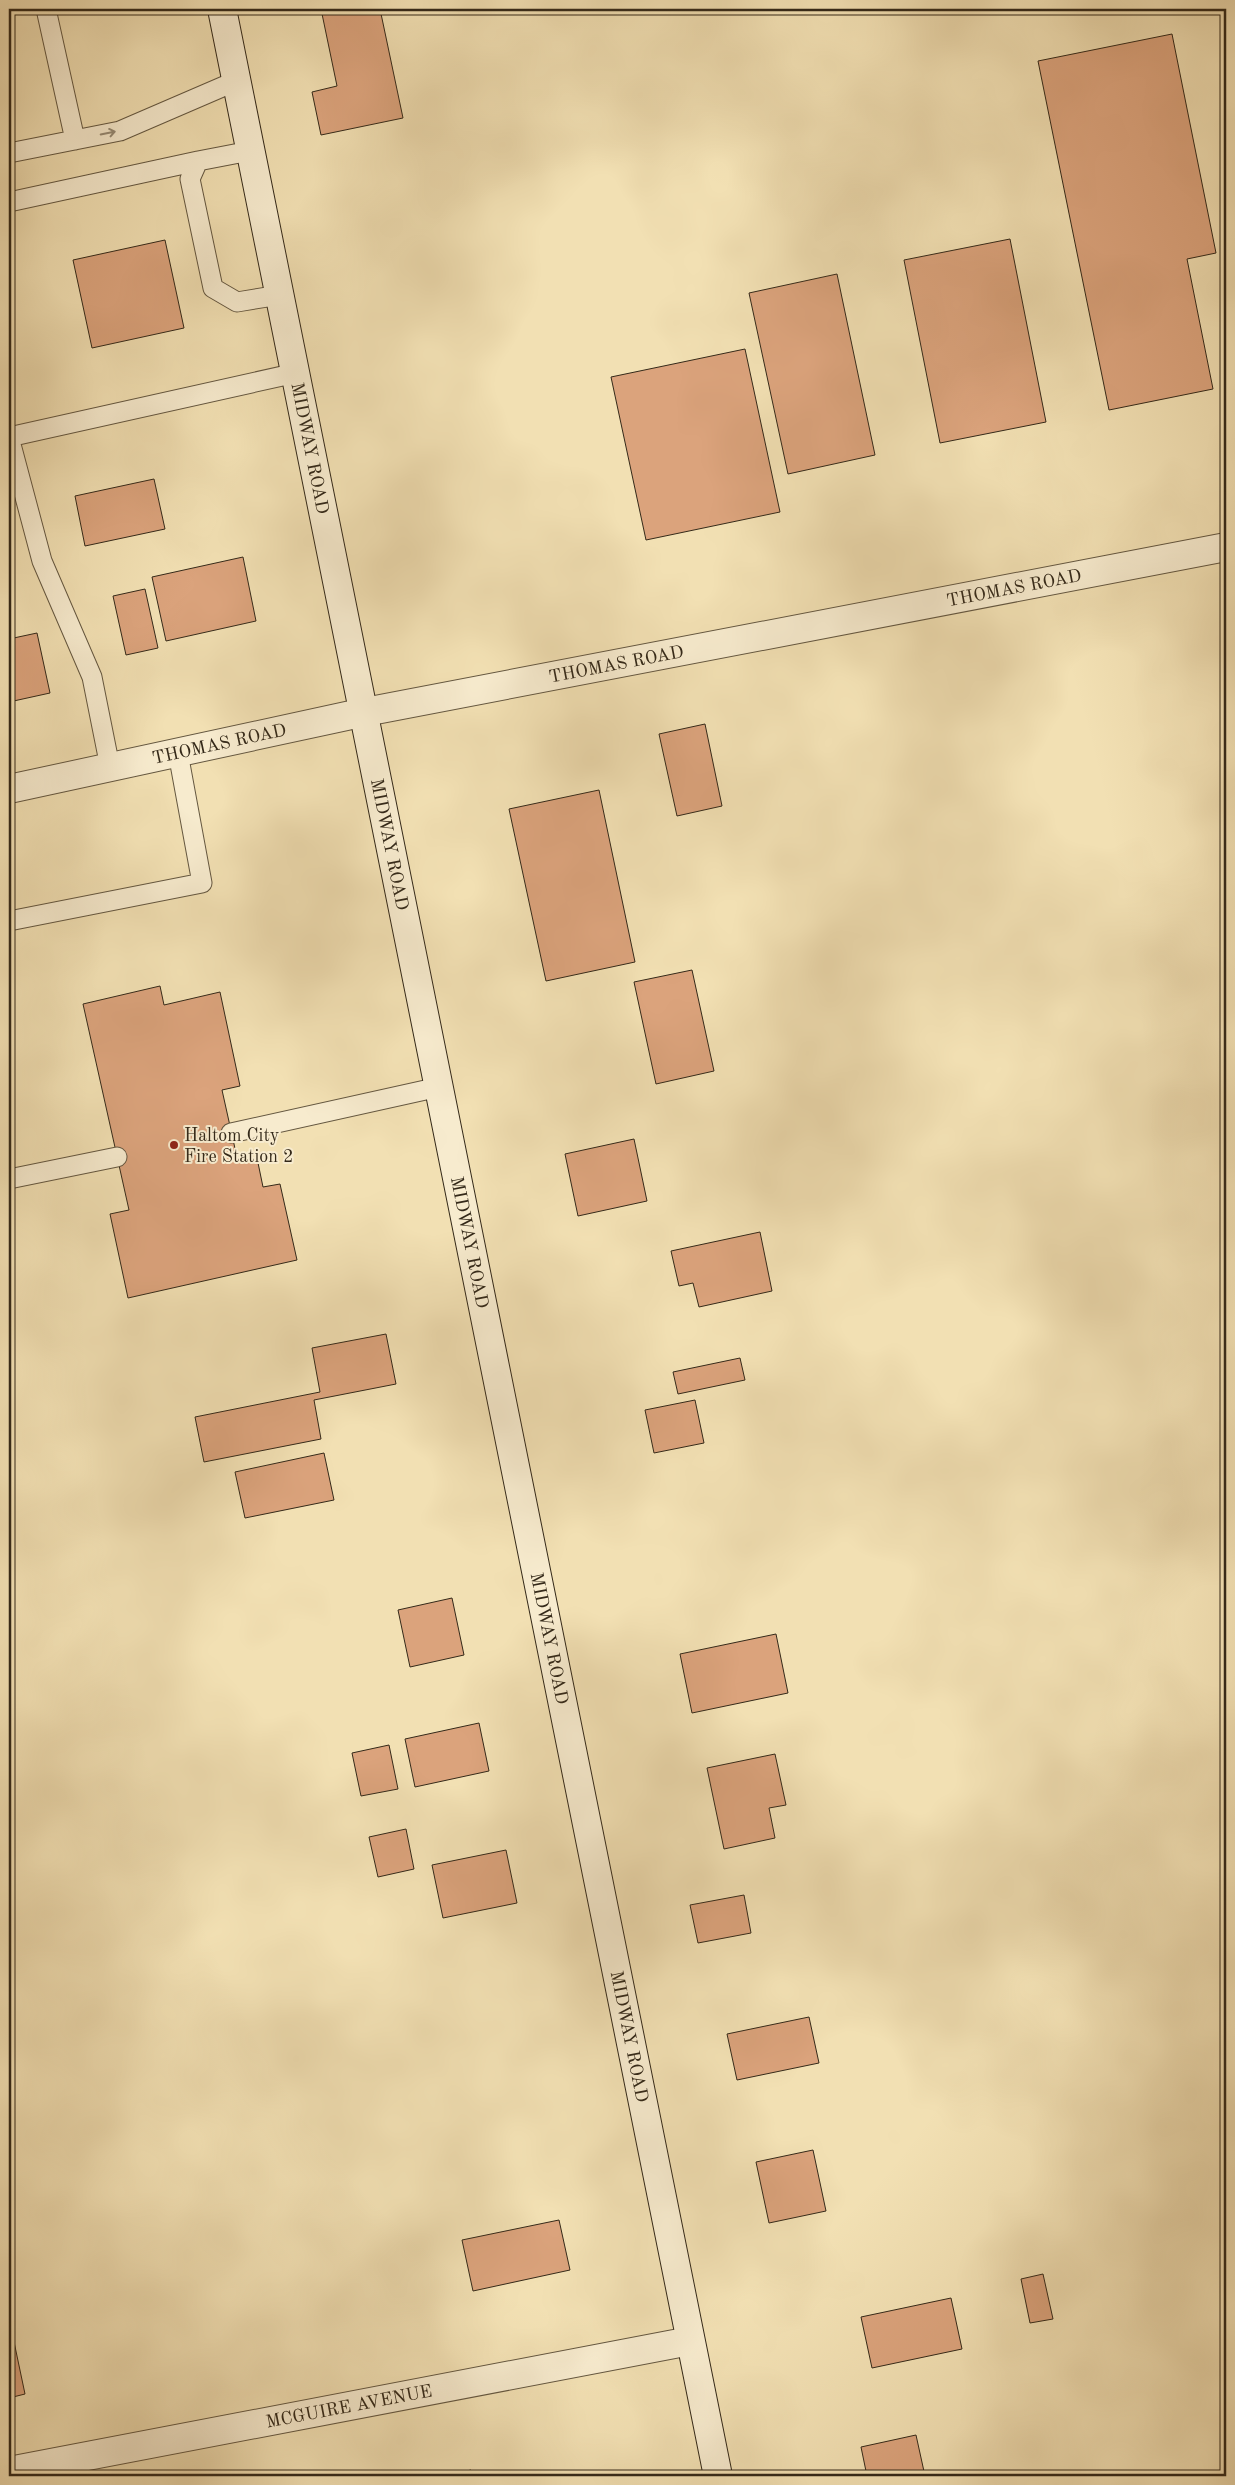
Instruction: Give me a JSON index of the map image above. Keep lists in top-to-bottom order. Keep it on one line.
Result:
{"streets":{"main road":["MIDWAY ROAD","THOMAS ROAD","MCGUIRE AVENUE"]},"crossings":[["MIDWAY ROAD","THOMAS ROAD"],["MIDWAY ROAD","MCGUIRE AVENUE"]],"places":["Haltom City Fire Station 2"]}
